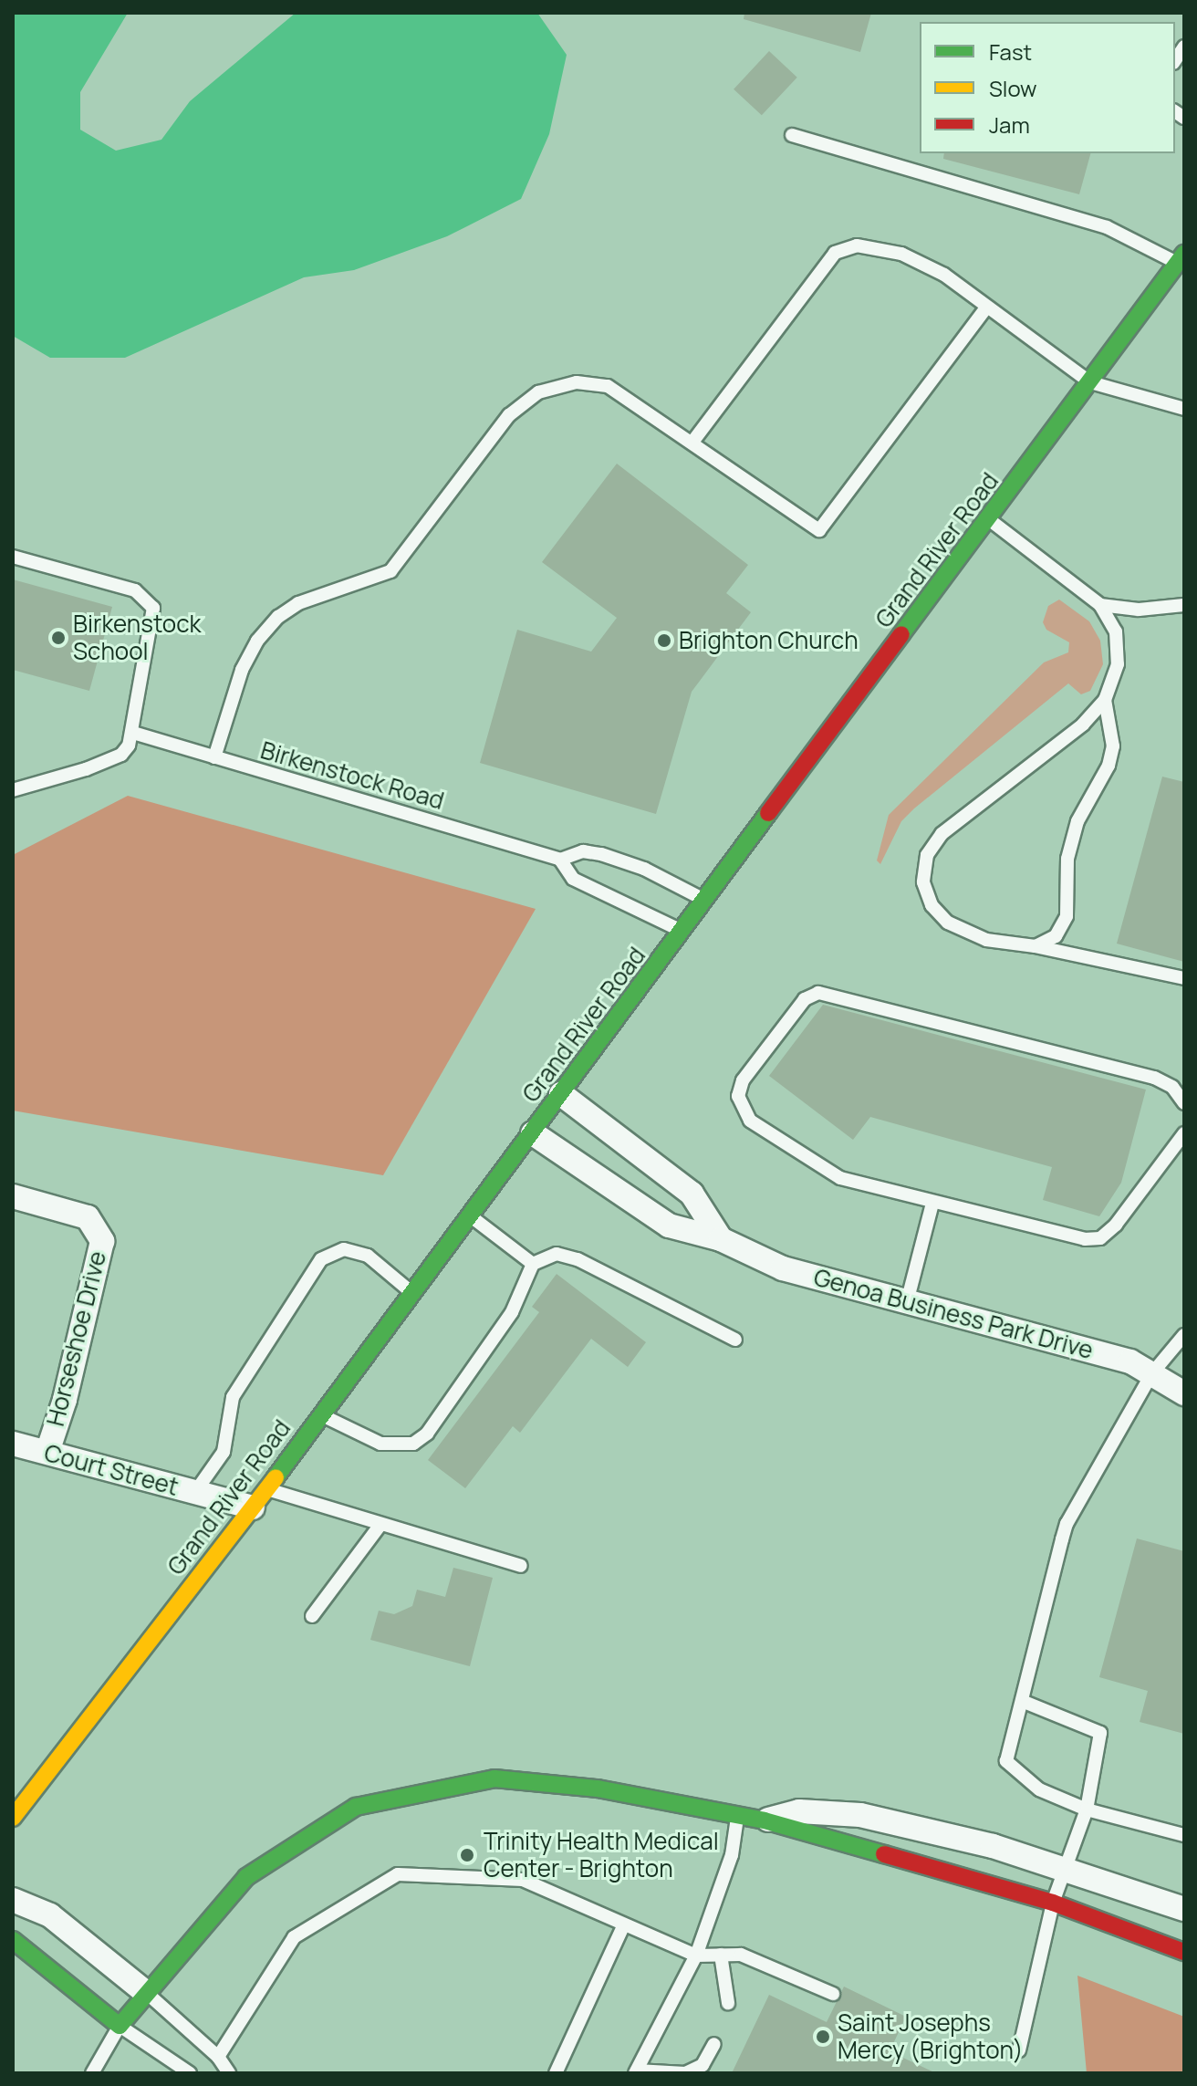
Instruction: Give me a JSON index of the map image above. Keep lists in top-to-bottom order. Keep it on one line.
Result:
{"streets":{"main road":["Grand River Road"],"street":["Genoa Business Park Drive","Horseshoe Drive","Court Street"],"lane":["Birkenstock Road"]},"crossings":[["Grand River Road","Birkenstock Road"],["Grand River Road","Genoa Business Park Drive"],["Grand River Road","Court Street"],["Horseshoe Drive","Court Street"]],"places":["Birkenstock School","Brighton Church","Trinity Health Medical Center - Brighton","Saint Josephs Mercy (Brighton)"],"legend":["Fast","Slow","Jam"]}
